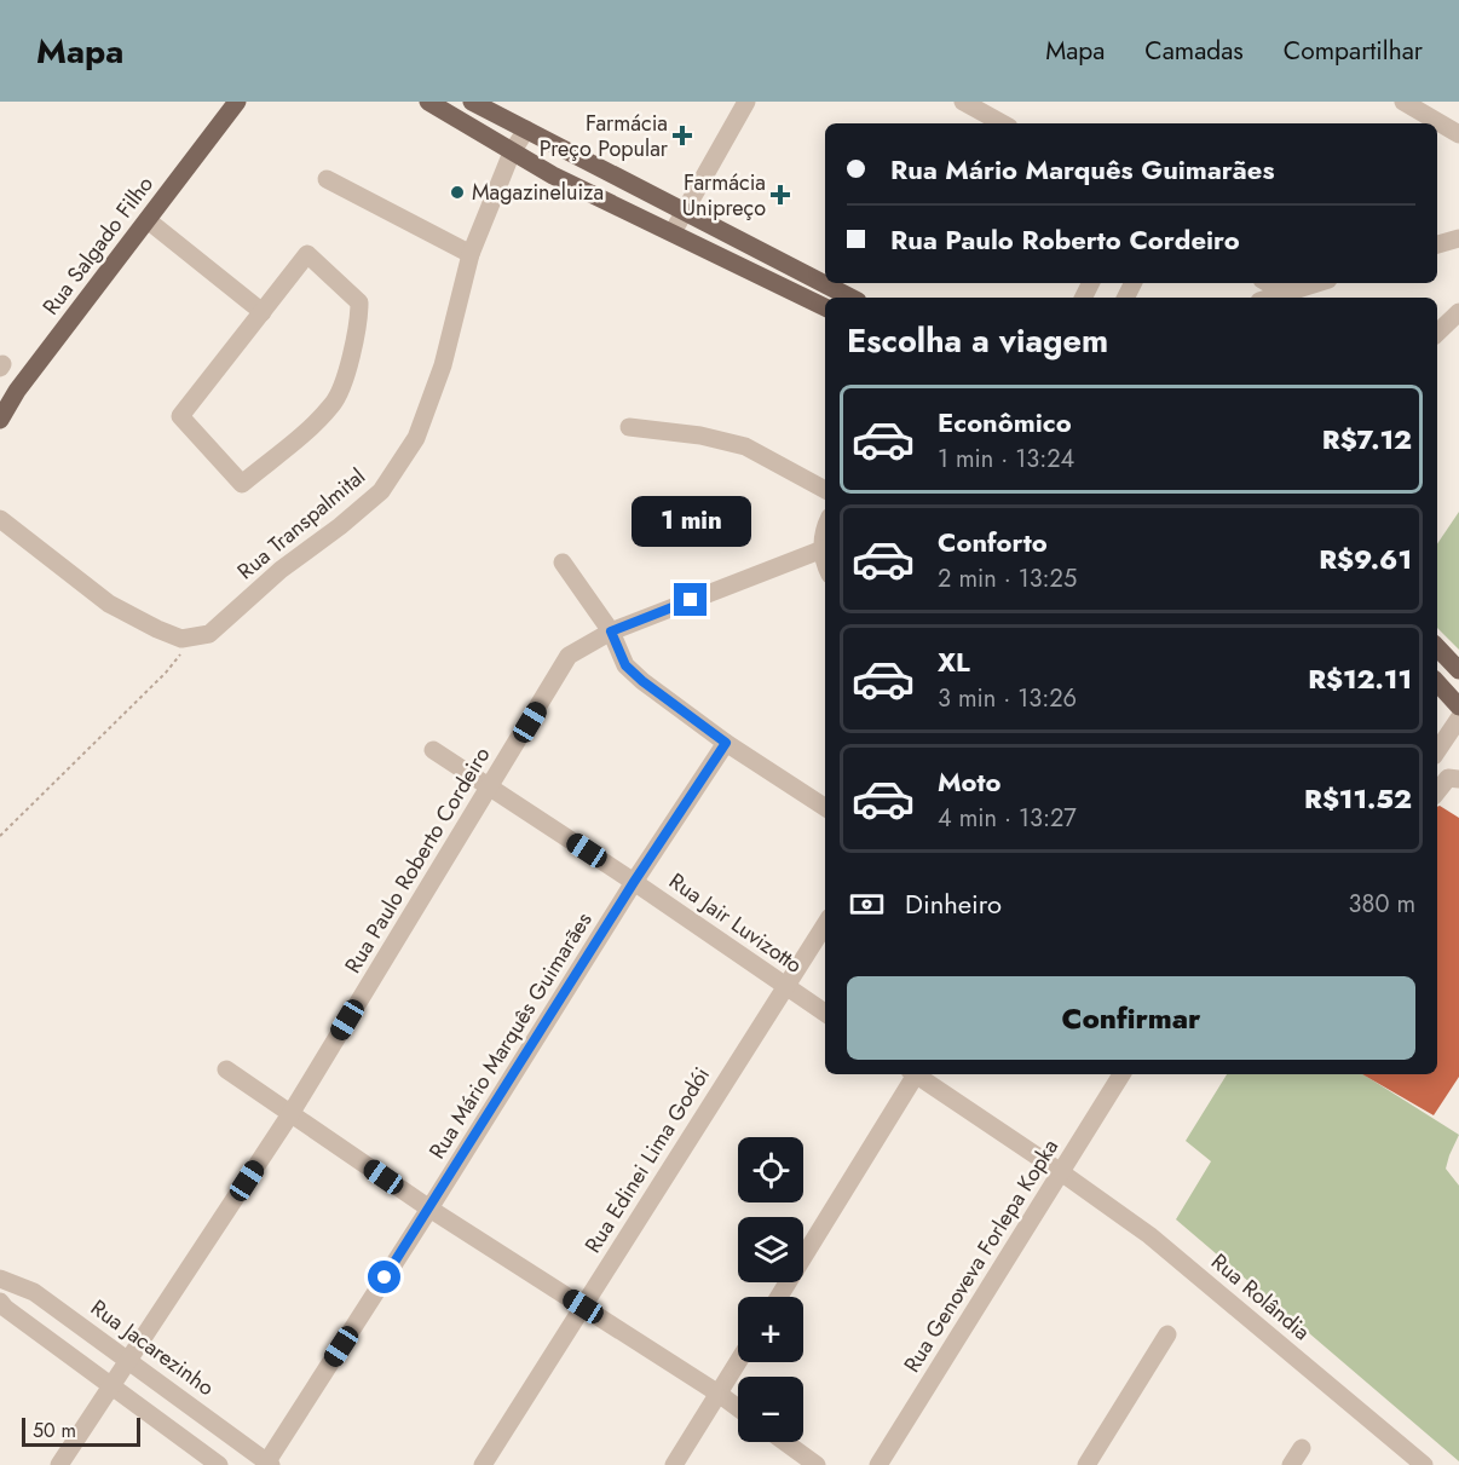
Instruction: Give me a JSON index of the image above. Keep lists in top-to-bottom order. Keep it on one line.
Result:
{"streets":{"main road":["Rua Salgado Filho"],"street":["Rua Transpalmital","Rua Paulo Roberto Cordeiro","Rua Jair Luvizotto","Rua Mário Marquês Guimarães","Rua Edinei Lima Godói","Rua Genoveva Forlepa Kopka","Rua Rolândia","Rua Jacarezinho"]},"crossings":[["Rua Paulo Roberto Cordeiro","Rua Jair Luvizotto"],["Rua Paulo Roberto Cordeiro","Rua Jacarezinho"],["Rua Jair Luvizotto","Rua Mário Marquês Guimarães"],["Rua Jair Luvizotto","Rua Edinei Lima Godói"],["Rua Mário Marquês Guimarães","Rua Jacarezinho"],["Rua Genoveva Forlepa Kopka","Rua Rolândia"]],"places":{"health":["Farmácia Preço Popular","Farmácia Unipreço"],"other":["Magazineluiza"]},"scale_bar":"50 m","page":{"header":"Mapa","nav":["Mapa","Camadas","Compartilhar"],"banner":["Rua Mário Marquês Guimarães","Rua Paulo Roberto Cordeiro"],"heading":"Escolha a viagem","list":[{"name":"Econômico","note":"1 min · 13:24","value":"R$7.12"},{"name":"Conforto","note":"2 min · 13:25","value":"R$9.61"},{"name":"XL","note":"3 min · 13:26","value":"R$12.11"},{"name":"Moto","note":"4 min · 13:27","value":"R$11.52"}],"bubble":"1 min","pay":["Dinheiro","380 m"],"buttons":"Confirmar","map_buttons":["+","−"],"scale":"50 m"}}
